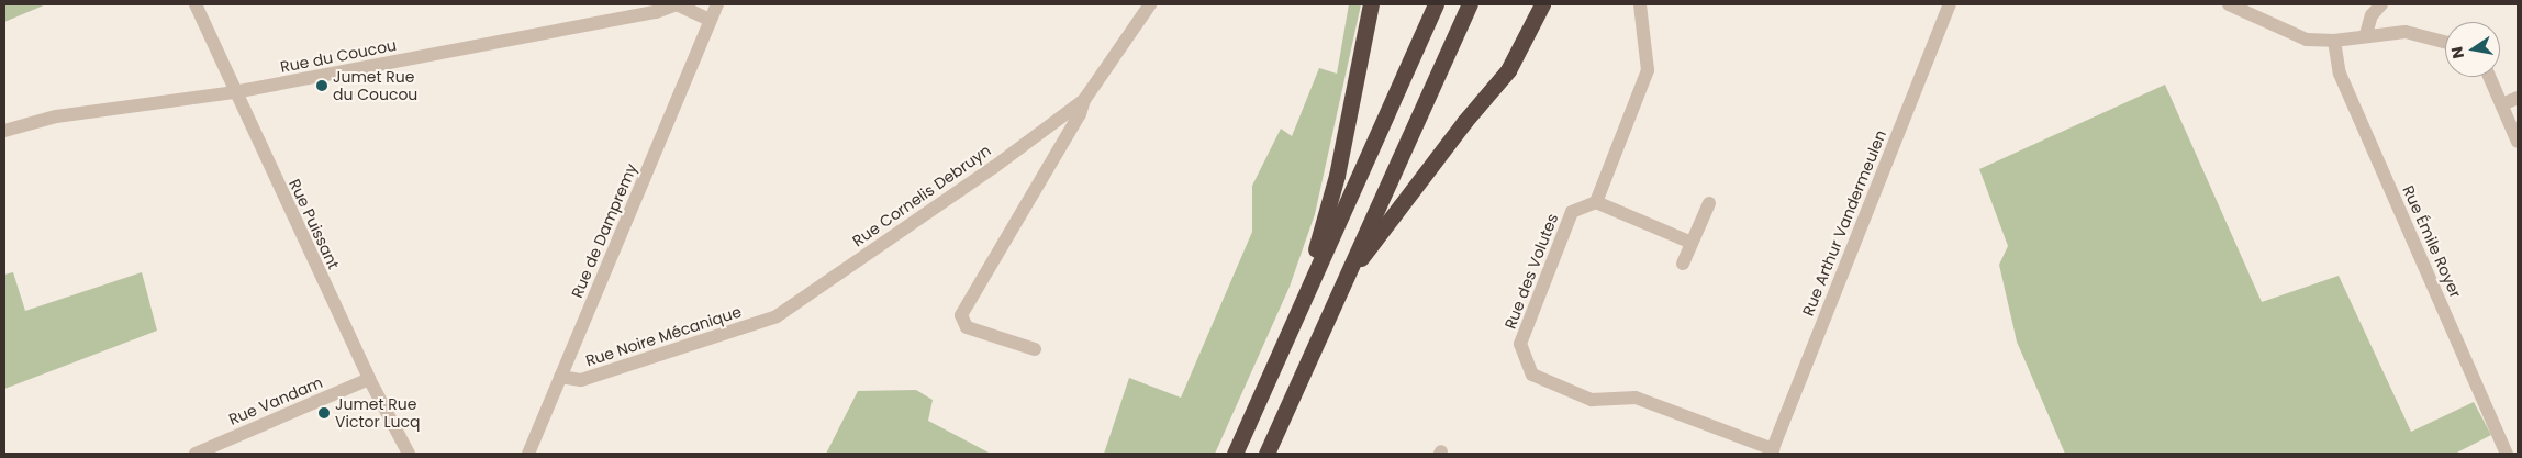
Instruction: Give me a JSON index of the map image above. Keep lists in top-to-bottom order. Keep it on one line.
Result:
{"streets":{"street":["Rue du Coucou","Rue Cornelis Debruyn","Rue Arthur Vandermeulen","Rue Puissant","Rue de Dampremy","Rue Émile Royer","Rue des Volutes","Rue Noire Mécanique","Rue Vandam"]},"crossings":[["Rue du Coucou","Rue Puissant"],["Rue du Coucou","Rue de Dampremy"],["Rue Cornelis Debruyn","Rue Noire Mécanique"],["Rue Arthur Vandermeulen","Rue des Volutes"],["Rue Puissant","Rue Vandam"],["Rue de Dampremy","Rue Noire Mécanique"]],"places":["Jumet Rue du Coucou","Jumet Rue Victor Lucq"],"north":"left"}
